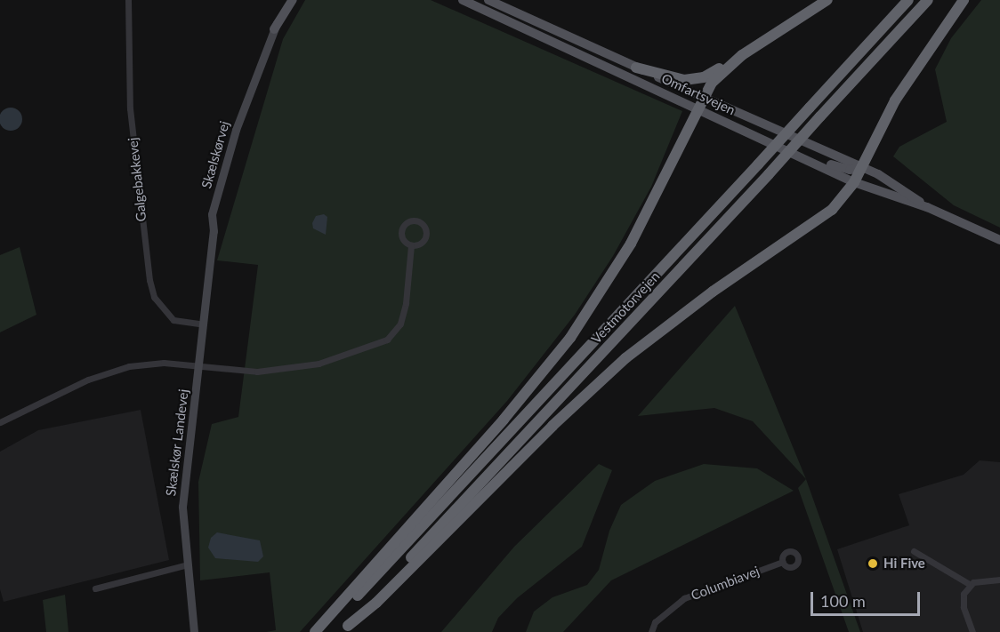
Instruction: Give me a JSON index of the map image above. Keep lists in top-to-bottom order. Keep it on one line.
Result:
{"streets":{"highway":["Vestmotorvejen"],"main road":["Omfartsvejen"],"street":["Skælskørvej","Galgebakkevej","Skælskør Landevej","Columbiavej"]},"crossings":[["Skælskørvej","Galgebakkevej"],["Skælskørvej","Skælskør Landevej"],["Galgebakkevej","Skælskør Landevej"]],"places":["Hi Five"],"scale_bar":"100 m"}
